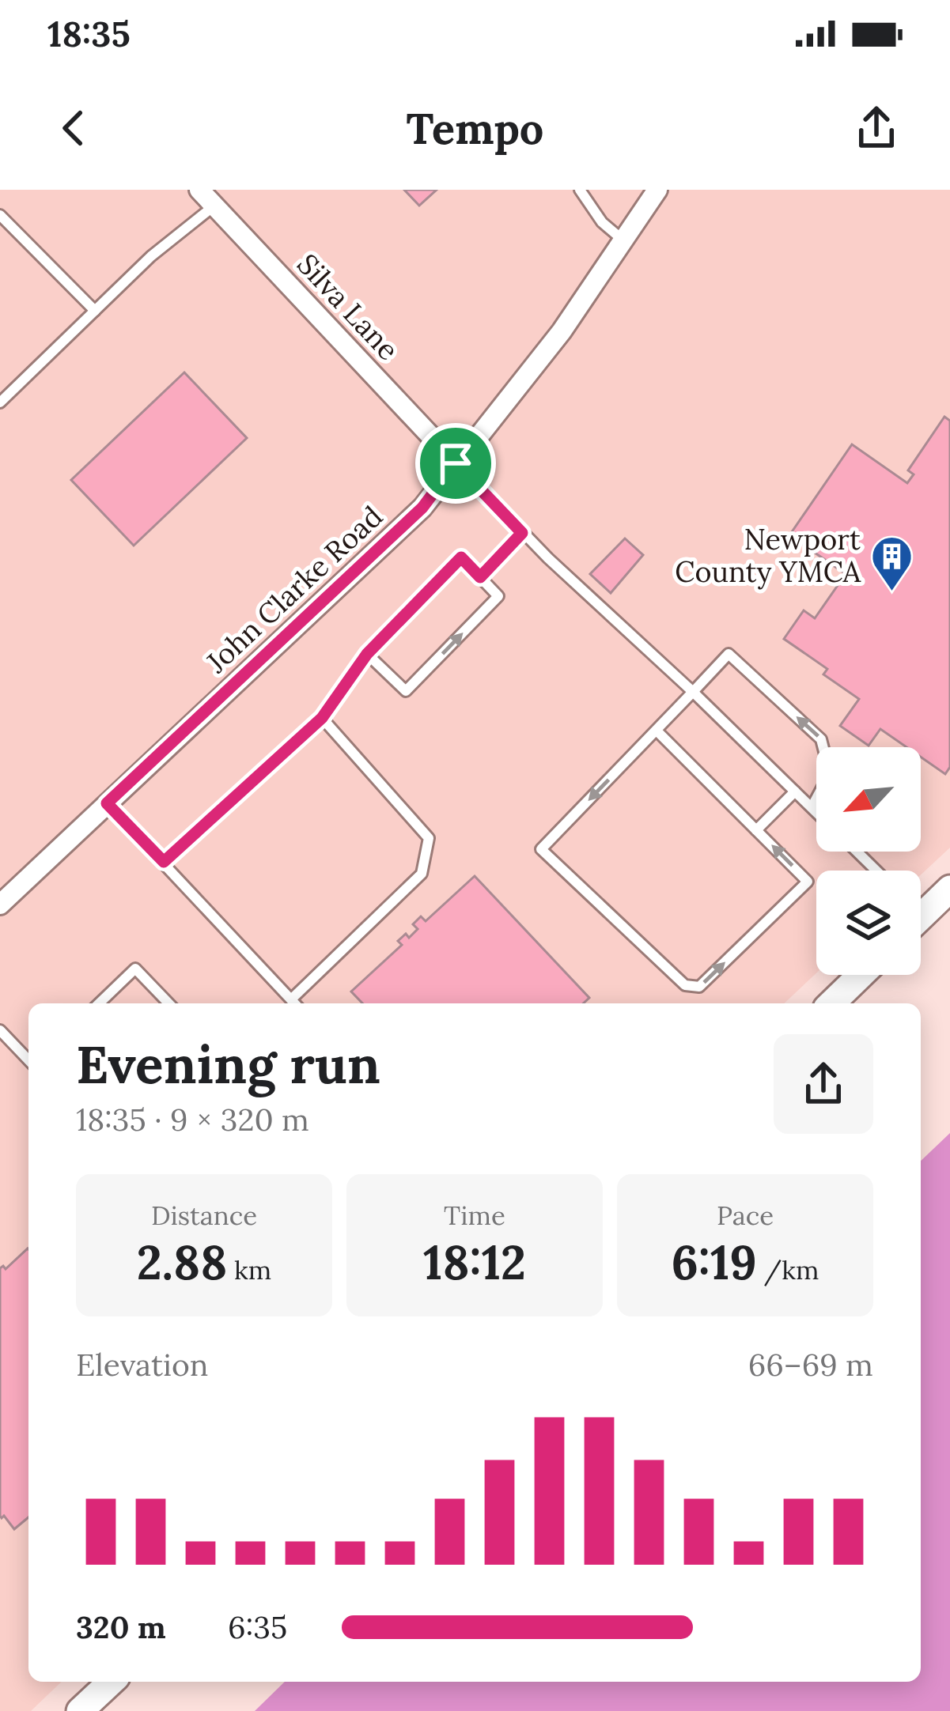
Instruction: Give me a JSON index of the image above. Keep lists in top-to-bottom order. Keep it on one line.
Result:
{"streets":{"street":["Silva Lane","John Clarke Road"]},"crossings":[["Silva Lane","John Clarke Road"]],"places":{"building":["Newport County YMCA"]},"north":"bottom left","page":{"status":"18:35","header":"Tempo","heading":["Evening run","18:35 · 9 × 320 m"],"stats":[["Distance","2.88 km"],["Time","18:12"],["Pace","6:19 /km"]],"chart":["Elevation","66–69 m"],"list":[{"name":"320 m","note":"6:35"}]}}
